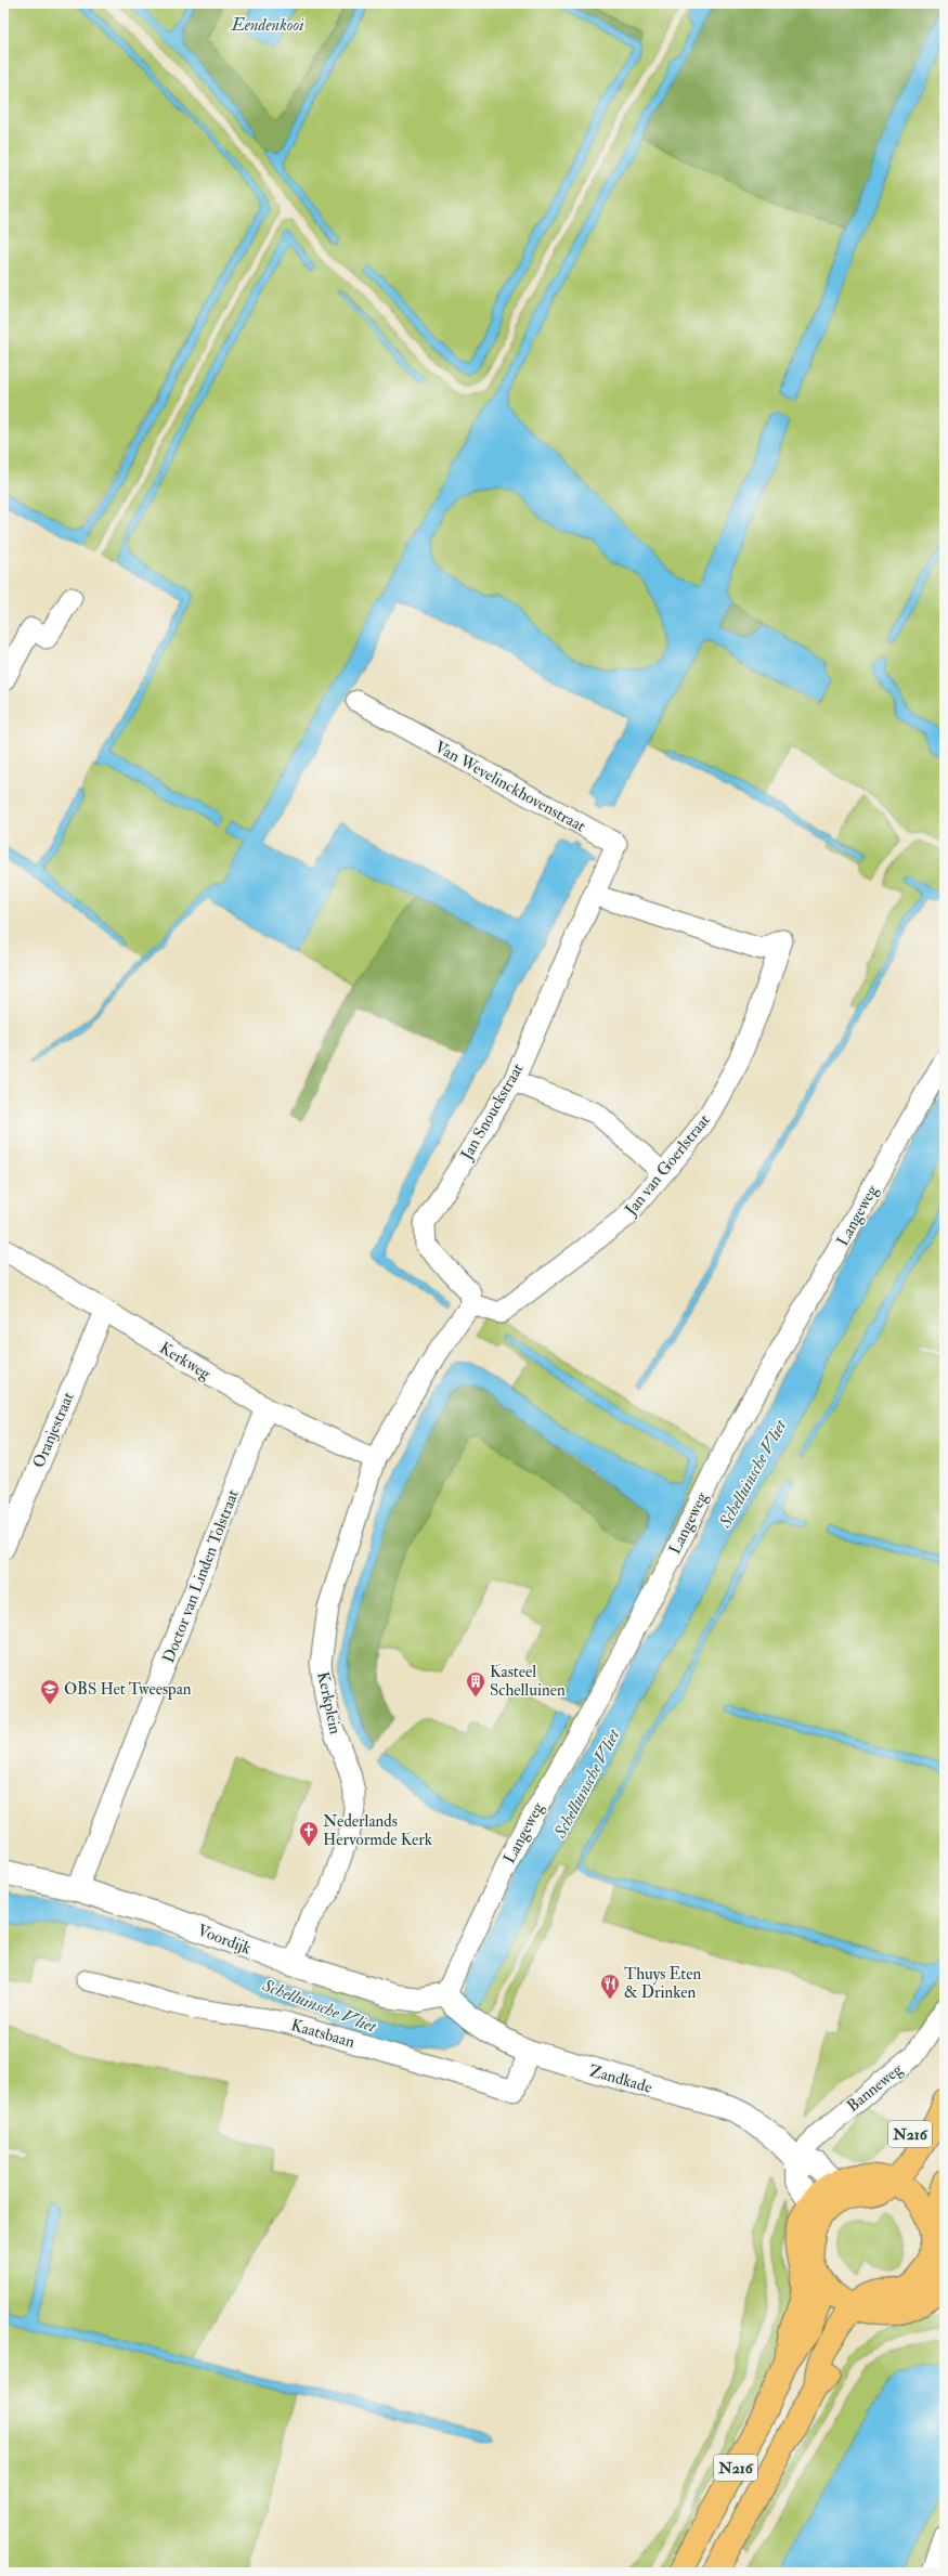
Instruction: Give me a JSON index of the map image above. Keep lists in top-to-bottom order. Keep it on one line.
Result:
{"streets":{"main road":["N216"],"street":["Van Wevelinckhovenstraat","Jan Snouckstraat","Jan van Goerlstraat","Langeweg","Kerkweg","Oranjestraat","Doctor van Linden Tolstraat","Kerkplein","Voordijk","Kaatsbaan","Zandkade","Banneweg"]},"crossings":[["Van Wevelinckhovenstraat","Jan Snouckstraat"],["Van Wevelinckhovenstraat","Jan van Goerlstraat"],["Jan Snouckstraat","Jan van Goerlstraat"],["Langeweg","Voordijk"],["Langeweg","Zandkade"],["Kerkweg","Oranjestraat"],["Kerkweg","Doctor van Linden Tolstraat"],["Kerkweg","Kerkplein"],["Doctor van Linden Tolstraat","Voordijk"],["Kerkplein","Voordijk"],["Voordijk","Zandkade"],["Kaatsbaan","Zandkade"],["Zandkade","Banneweg"]],"water":["Eendenkooi","Schelluinsche Vliet"],"places":{"building":["Kasteel Schelluinen"],"school or university":["OBS Het Tweespan"],"church":["Nederlands Hervormde Kerk"],"restaurant":["Thuys Eten & Drinken"]}}
